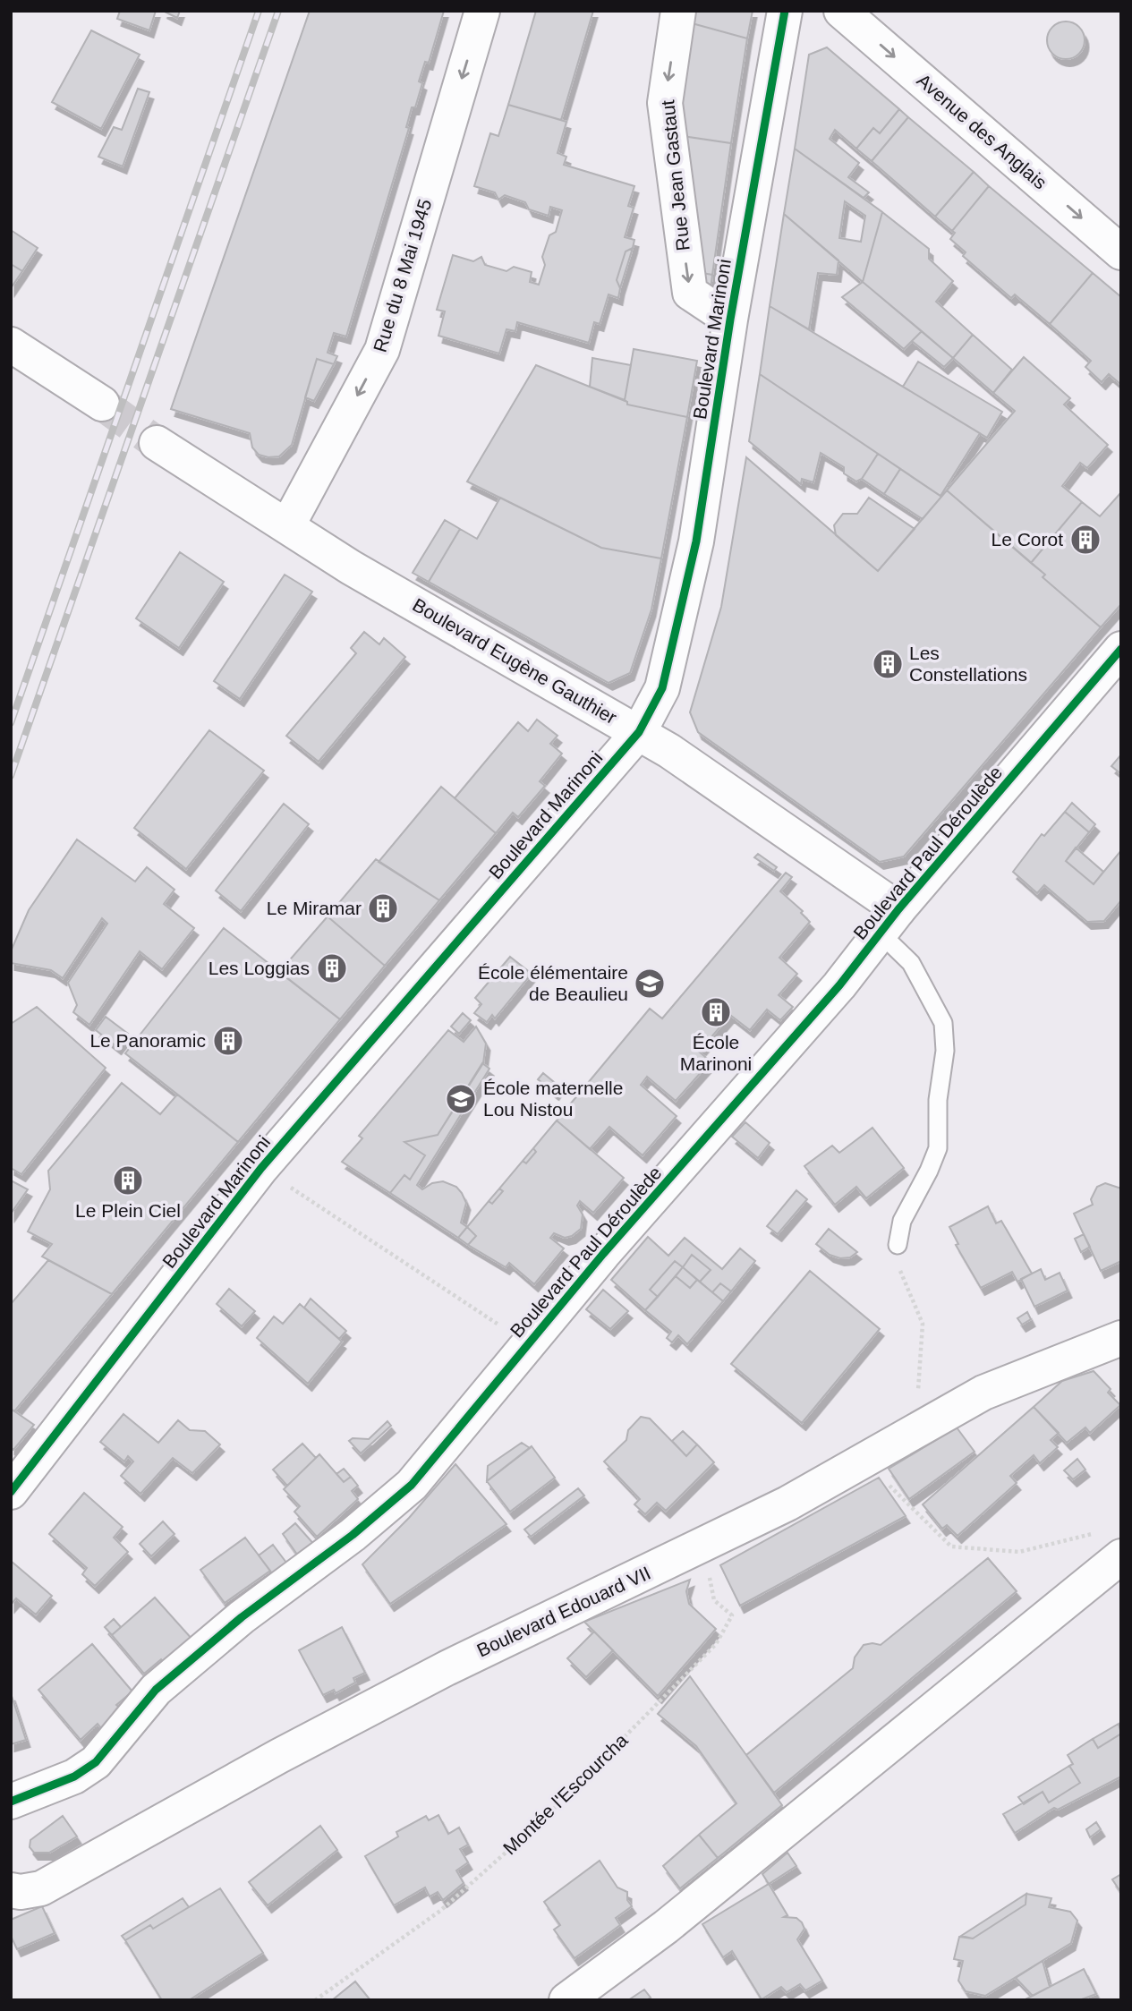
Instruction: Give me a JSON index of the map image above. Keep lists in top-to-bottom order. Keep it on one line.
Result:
{"streets":{"street":["Avenue des Anglais","Rue Jean Gastaut","Rue du 8 Mai 1945","Boulevard Marinoni","Boulevard Eugène Gauthier","Boulevard Paul Déroulède","Boulevard Edouard VII"],"path":["Montée l'Escourcha"]},"crossings":[["Rue Jean Gastaut","Boulevard Marinoni"],["Rue du 8 Mai 1945","Boulevard Eugène Gauthier"],["Boulevard Marinoni","Boulevard Eugène Gauthier"],["Boulevard Eugène Gauthier","Boulevard Paul Déroulède"],["Boulevard Edouard VII","Montée l'Escourcha"]],"one_way":["Avenue des Anglais","Rue Jean Gastaut","Rue du 8 Mai 1945"],"places":{"building":["Le Corot","Les Constellations","Le Miramar","Les Loggias","École Marinoni","Le Panoramic","Le Plein Ciel"],"school or university":["École élémentaire de Beaulieu","École maternelle Lou Nistou"]}}
